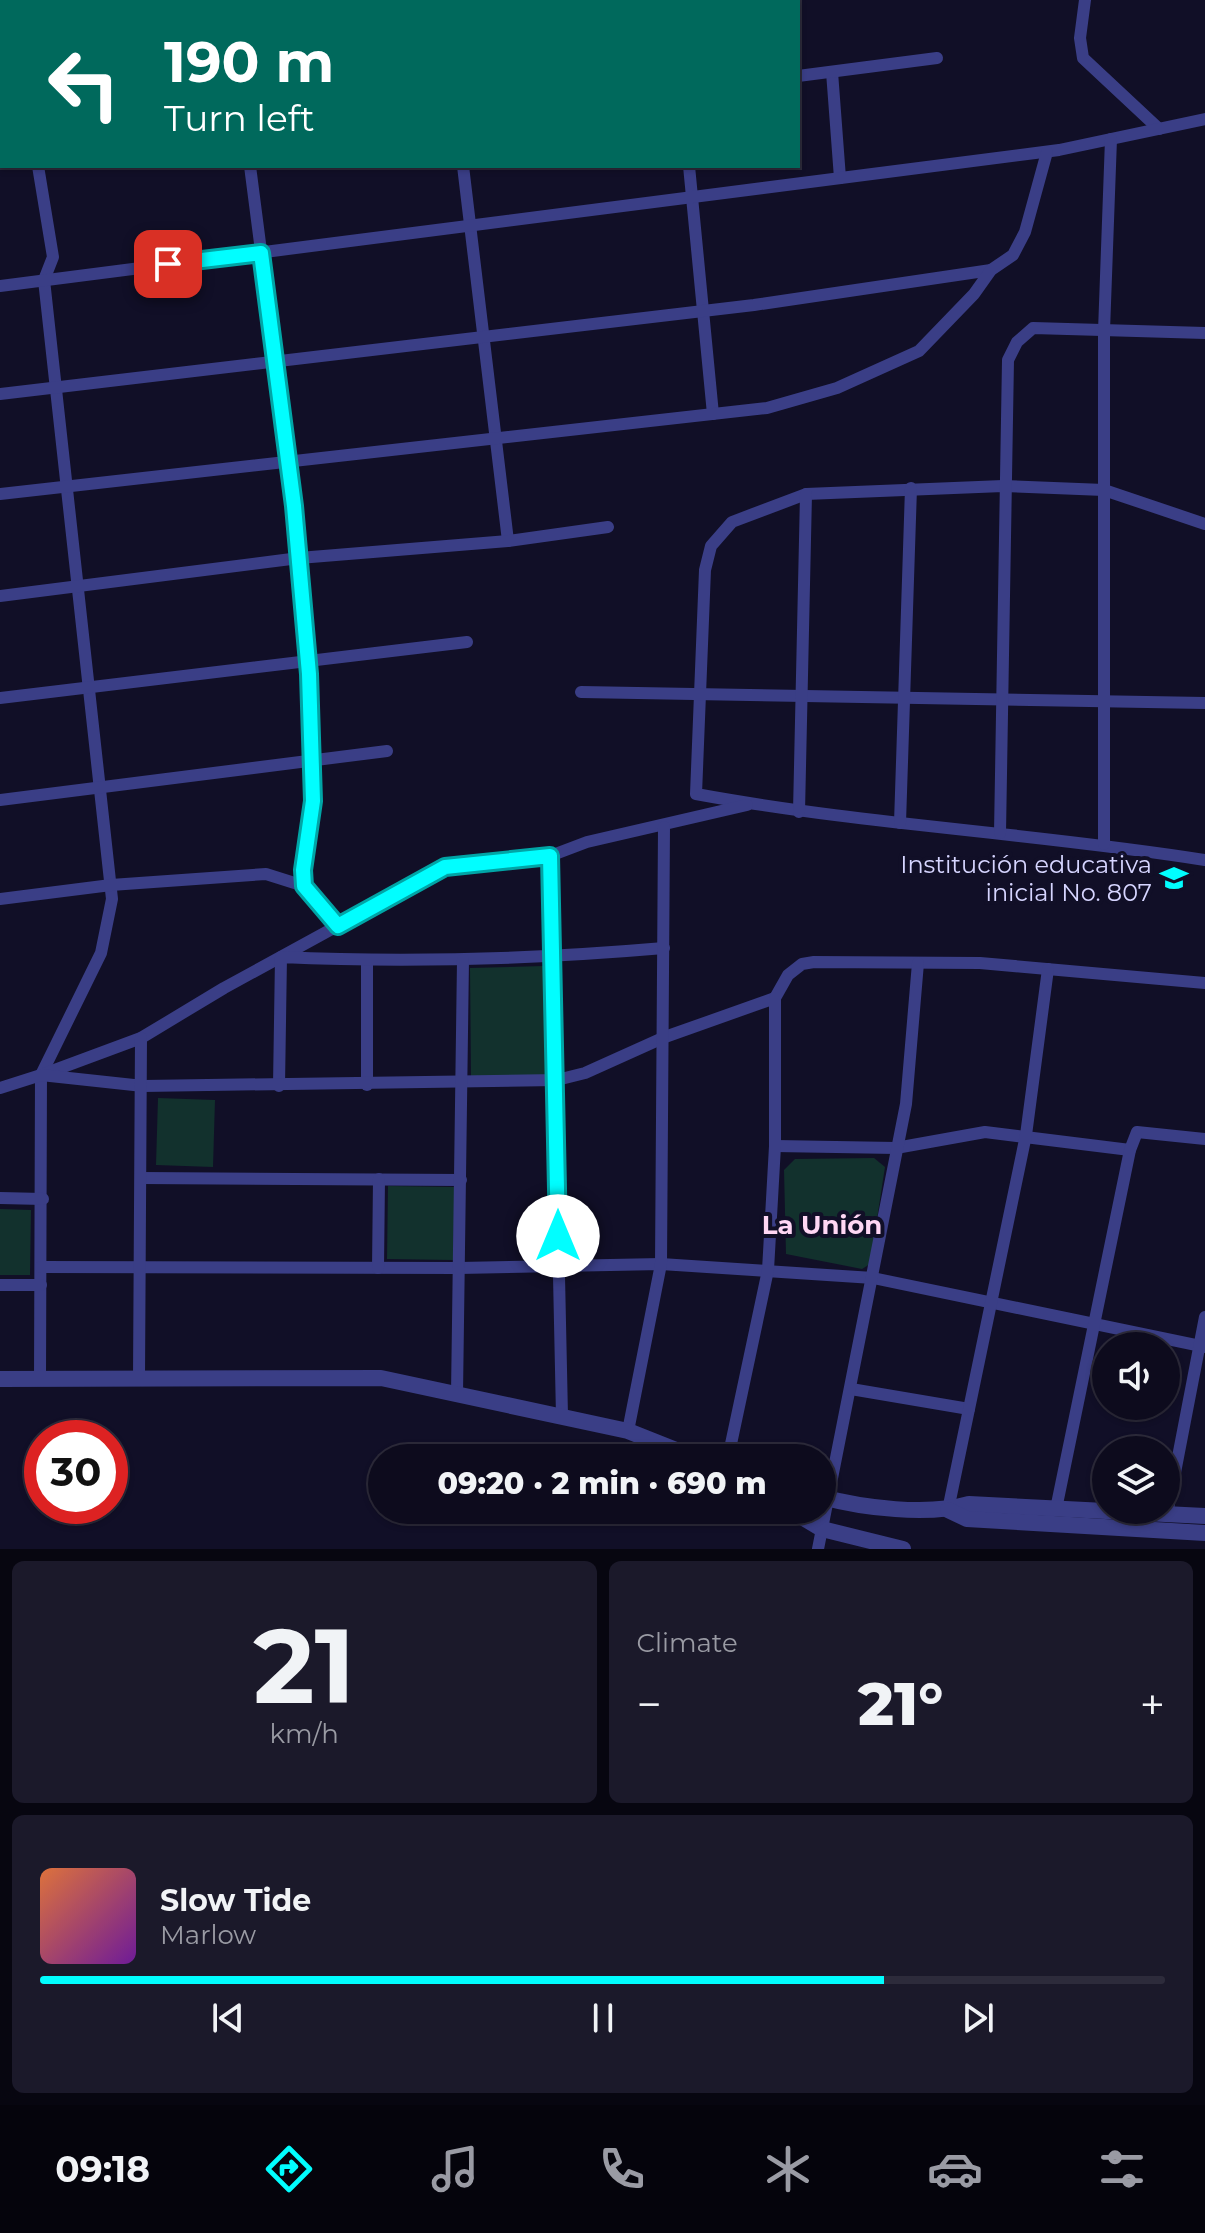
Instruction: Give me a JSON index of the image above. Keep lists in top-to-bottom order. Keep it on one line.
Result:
{"districts":["La Unión"],"places":{"school or university":["Institución educativa inicial No. 807"]},"page":{"turn":["190 m","Turn left"],"limit":"30","trip":"09:20 · 2 min · 690 m","tile":[["21","km/h"],"Climate"],"heat":["−","21°","+"],"song":["Slow Tide","Marlow"],"tabs":"09:18"}}
